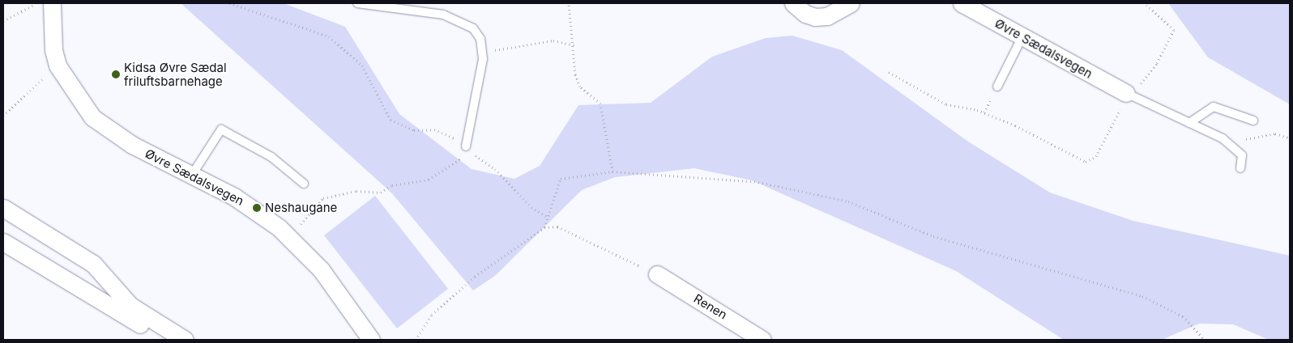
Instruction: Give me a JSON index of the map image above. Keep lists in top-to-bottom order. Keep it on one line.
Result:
{"streets":{"street":["Øvre Sædalsvegen","Renen"]},"places":["Kidsa Øvre Sædal friluftsbarnehage","Neshaugane"]}
